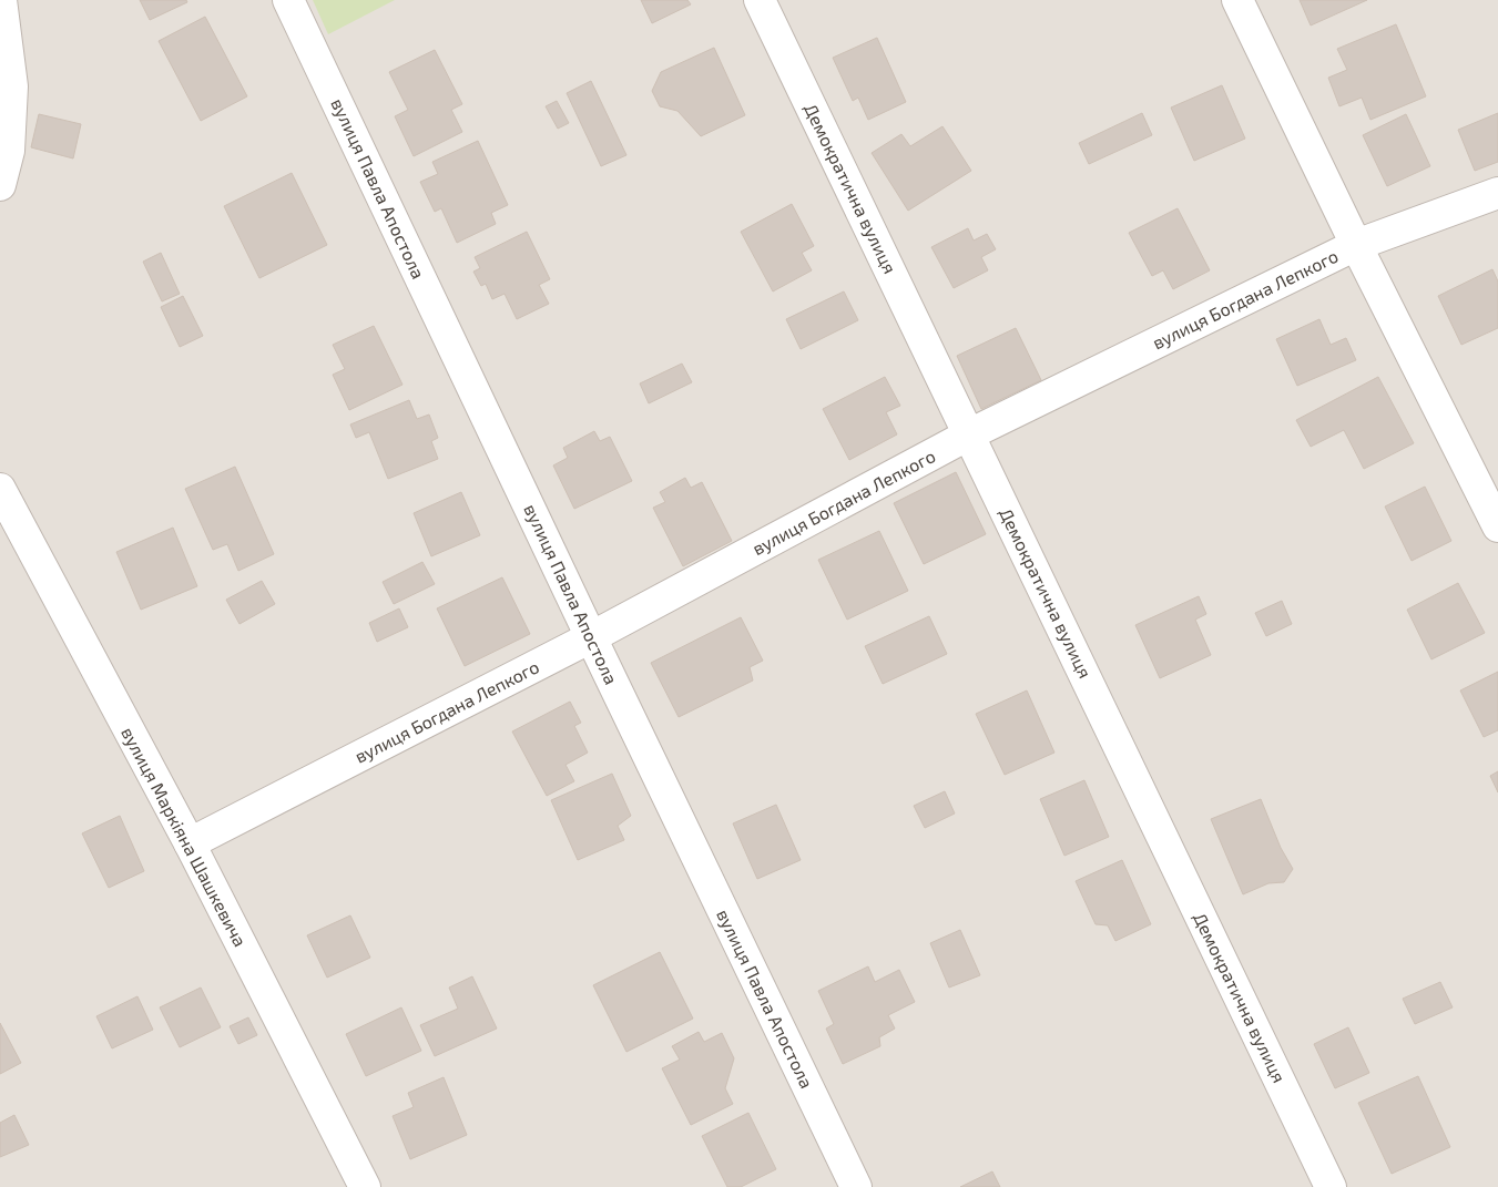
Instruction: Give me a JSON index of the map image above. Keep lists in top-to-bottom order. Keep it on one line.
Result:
{"streets":{"street":["вулиця Павла Апостола","Демократична вулиця","вулиця Богдана Лепкого","вулиця Маркіяна Шашкевича"]},"crossings":[["вулиця Павла Апостола","вулиця Богдана Лепкого"],["Демократична вулиця","вулиця Богдана Лепкого"],["вулиця Богдана Лепкого","вулиця Маркіяна Шашкевича"]]}
